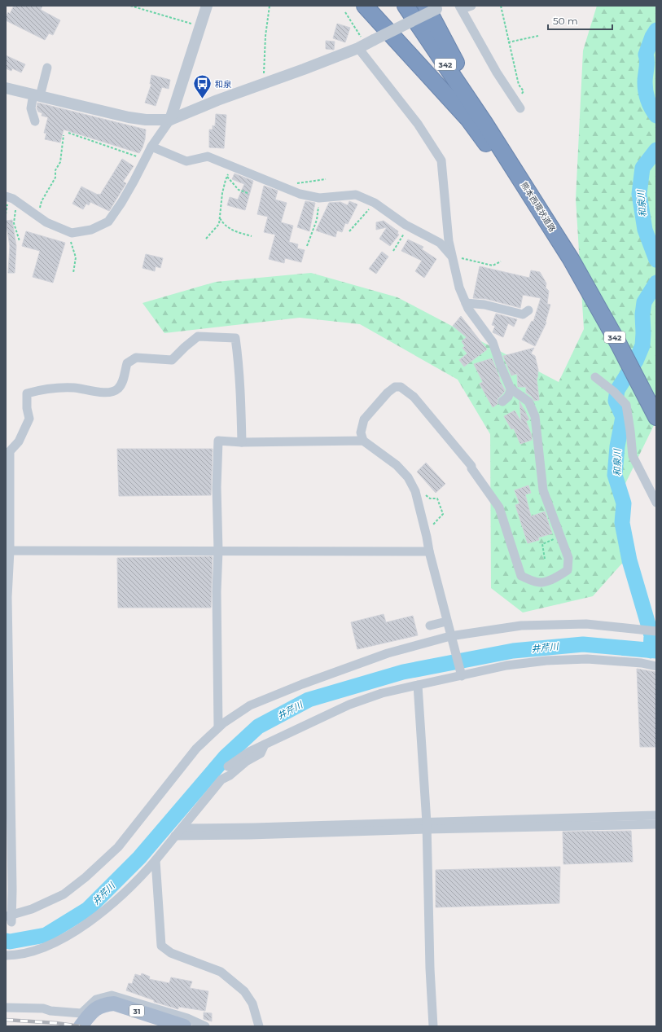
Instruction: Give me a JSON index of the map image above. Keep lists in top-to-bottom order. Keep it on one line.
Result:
{"streets":{"highway":["342","熊本西環状道路"],"main road":["31"]},"water":["和泉川","井芹川"],"places":{"bus stop":["和泉"]},"scale_bar":"50 m"}
